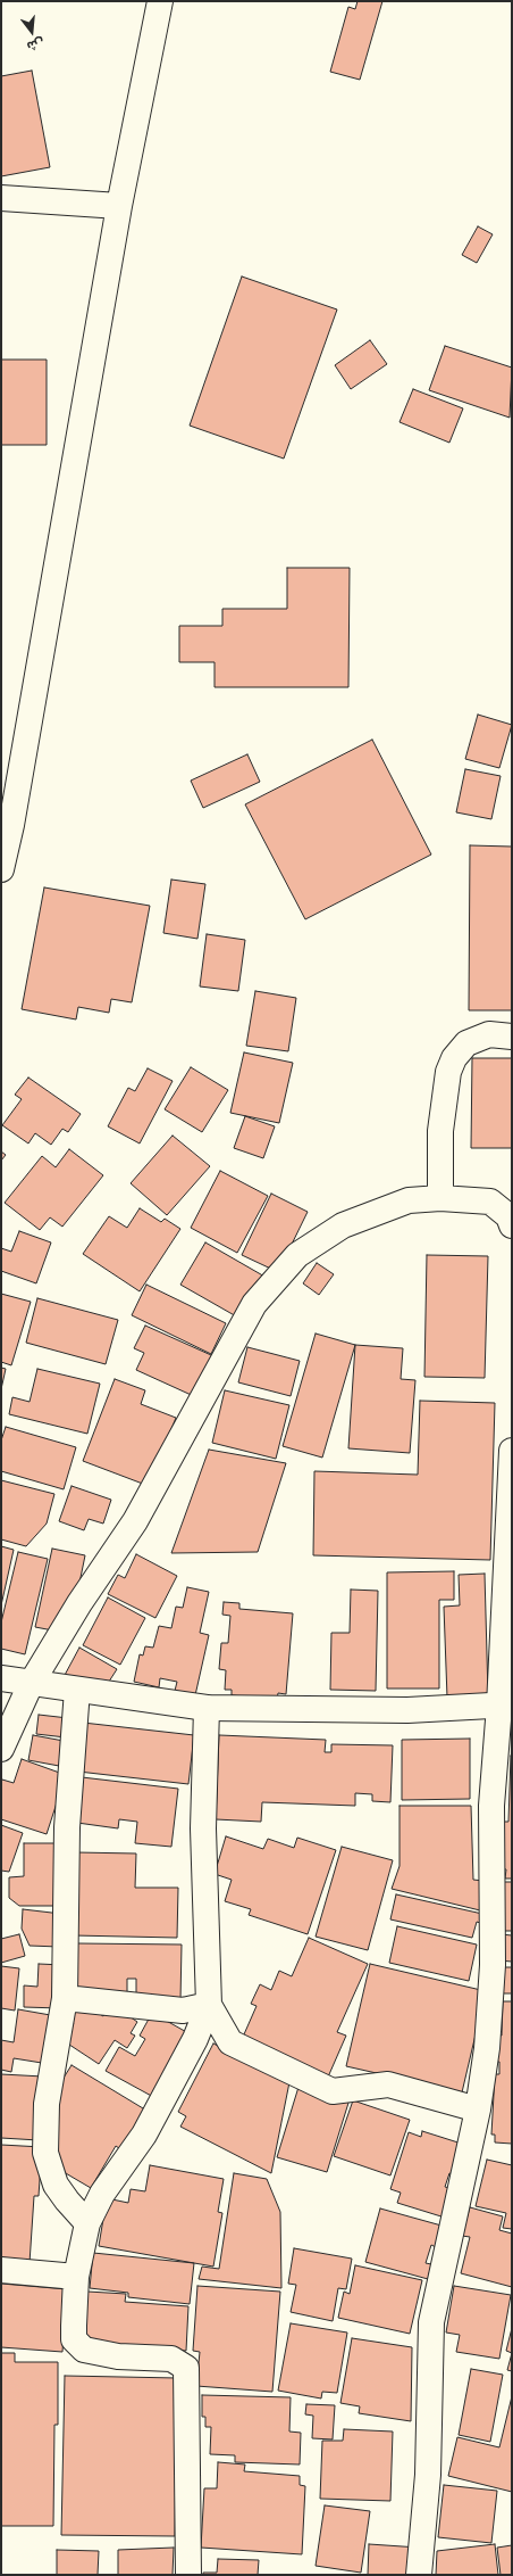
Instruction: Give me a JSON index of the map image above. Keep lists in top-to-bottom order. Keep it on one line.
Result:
{"north":"bottom"}
